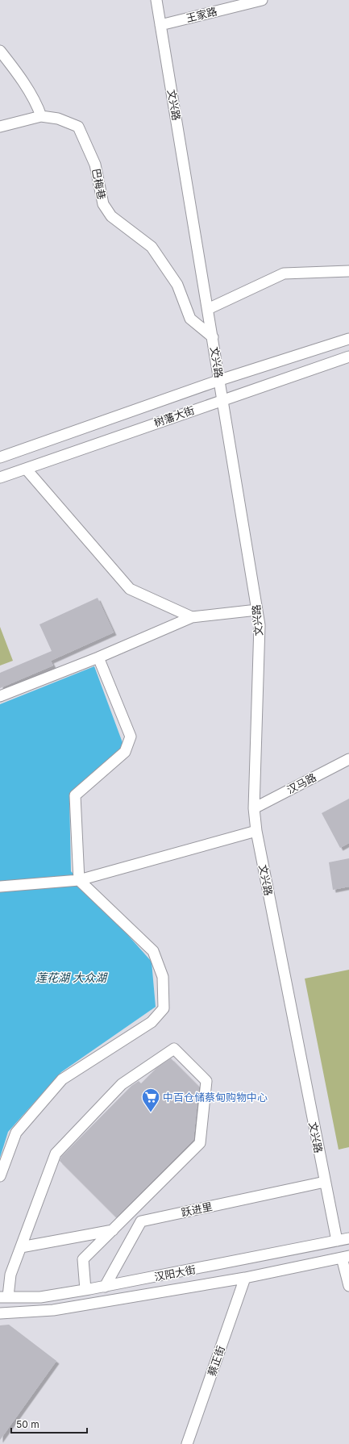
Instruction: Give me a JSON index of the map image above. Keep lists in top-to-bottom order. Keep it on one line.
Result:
{"streets":{"street":["王家路","文兴路","巴梅巷","树藩大街","汉马路","跃进里","汉阳大街","蔡正街"]},"crossings":[["王家路","文兴路"],["文兴路","巴梅巷"],["文兴路","树藩大街"],["文兴路","汉马路"],["文兴路","跃进里"],["文兴路","汉阳大街"],["跃进里","汉阳大街"],["汉阳大街","蔡正街"]],"water":["莲花湖 大众湖"],"places":{"supermarket":["中百仓储蔡甸购物中心"]},"scale_bar":"50 m"}
